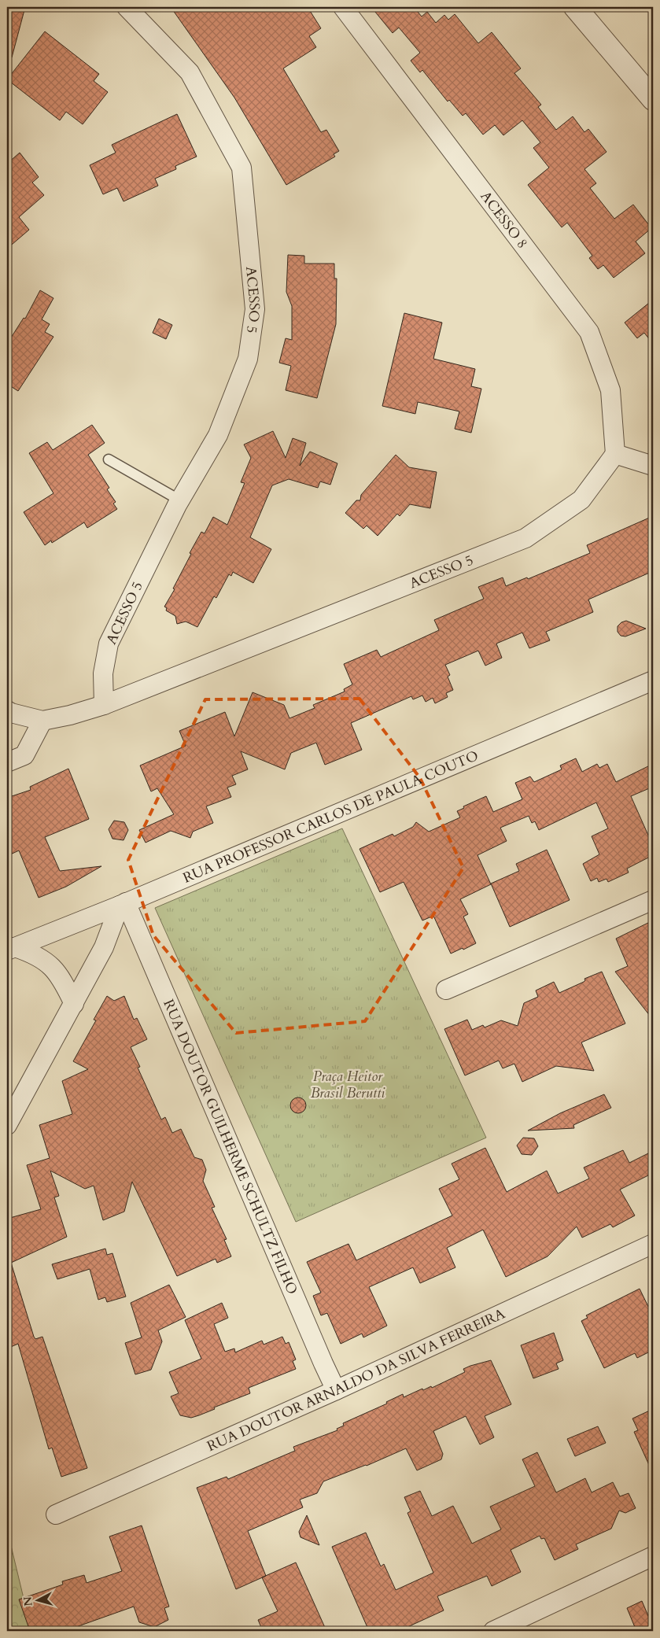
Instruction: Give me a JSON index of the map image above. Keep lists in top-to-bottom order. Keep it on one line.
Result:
{"streets":{"street":["ACESSO 8","ACESSO 5","RUA PROFESSOR CARLOS DE PAULA COUTO","RUA DOUTOR GUILHERME SCHULTZ FILHO","RUA DOUTOR ARNALDO DA SILVA FERREIRA"]},"crossings":[["ACESSO 8","ACESSO 5"],["RUA PROFESSOR CARLOS DE PAULA COUTO","RUA DOUTOR GUILHERME SCHULTZ FILHO"],["RUA DOUTOR GUILHERME SCHULTZ FILHO","RUA DOUTOR ARNALDO DA SILVA FERREIRA"]],"parks":["Praça Heitor Brasil Berutti"],"north":"left"}
